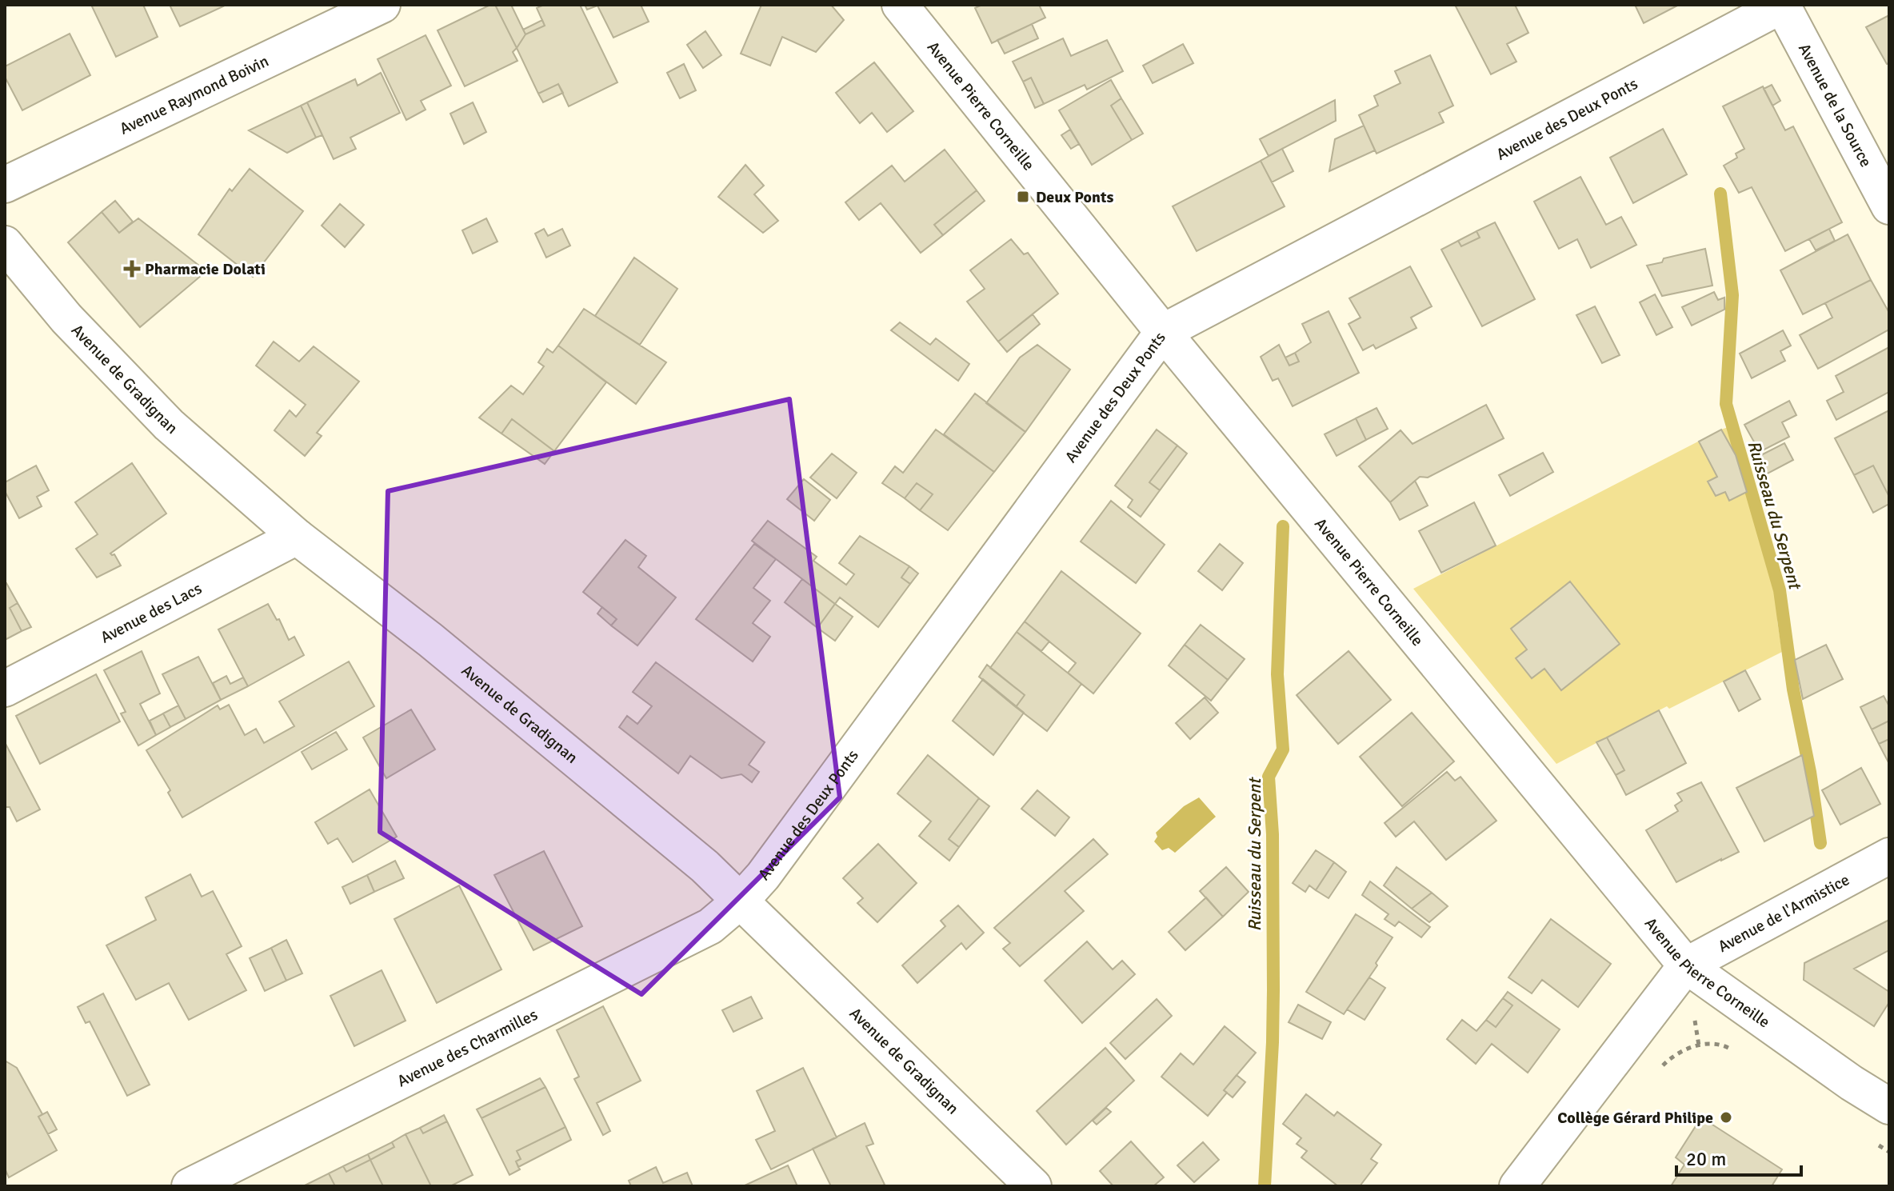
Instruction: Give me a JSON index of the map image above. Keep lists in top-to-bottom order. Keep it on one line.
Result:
{"streets":{"street":["Avenue Raymond Boivin","Avenue de la Source","Avenue Pierre Corneille","Avenue des Deux Ponts","Avenue de Gradignan","Avenue des Lacs","Avenue de l'Armistice","Avenue des Charmilles"]},"crossings":[["Avenue de la Source","Avenue des Deux Ponts"],["Avenue Pierre Corneille","Avenue des Deux Ponts"],["Avenue Pierre Corneille","Avenue de l'Armistice"],["Avenue des Deux Ponts","Avenue de Gradignan"],["Avenue des Deux Ponts","Avenue des Charmilles"],["Avenue de Gradignan","Avenue des Lacs"],["Avenue de Gradignan","Avenue des Charmilles"]],"water":["Ruisseau du Serpent"],"places":{"transit":["Deux Ponts"],"health":["Pharmacie Dolati"],"other":["Collège Gérard Philipe"]},"scale_bar":"20 m"}
